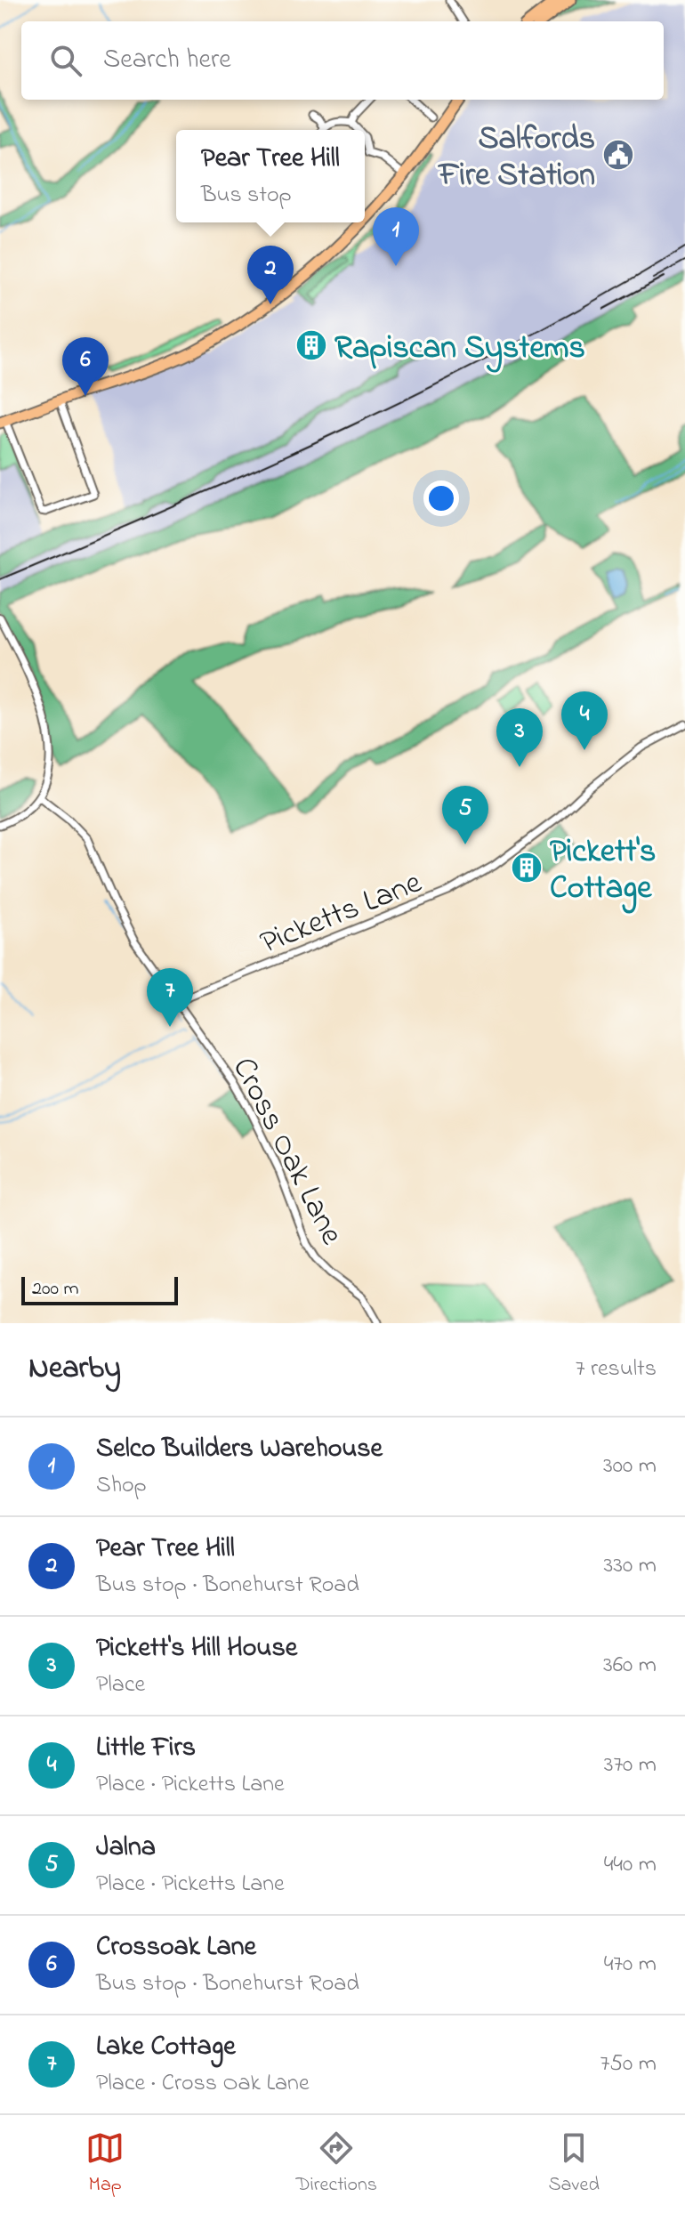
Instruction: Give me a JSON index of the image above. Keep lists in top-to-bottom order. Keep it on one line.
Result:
{"streets":{"street":["Picketts Lane","Cross Oak Lane"]},"crossings":[["Picketts Lane","Cross Oak Lane"]],"places":{"public building":["Salfords Fire Station"],"building":["Rapiscan Systems","Pickett's Cottage"]},"scale_bar":"200 m","page":{"search":"Search here","popup":["Pear Tree Hill","Bus stop"],"pins":["1","2","6","4","3","5","7"],"scale":"200 m","heading":["Nearby","7 results"],"list":[{"mark":"1","name":"Selco Builders Warehouse","note":"Shop","value":"300 m"},{"mark":"2","name":"Pear Tree Hill","note":"Bus stop · Bonehurst Road","value":"330 m"},{"mark":"3","name":"Pickett's Hill House","note":"Place","value":"360 m"},{"mark":"4","name":"Little Firs","note":"Place · Picketts Lane","value":"370 m"},{"mark":"5","name":"Jalna","note":"Place · Picketts Lane","value":"440 m"},{"mark":"6","name":"Crossoak Lane","note":"Bus stop · Bonehurst Road","value":"470 m"},{"mark":"7","name":"Lake Cottage","note":"Place · Cross Oak Lane","value":"750 m"}],"nav":["Map","Directions","Saved"]}}
